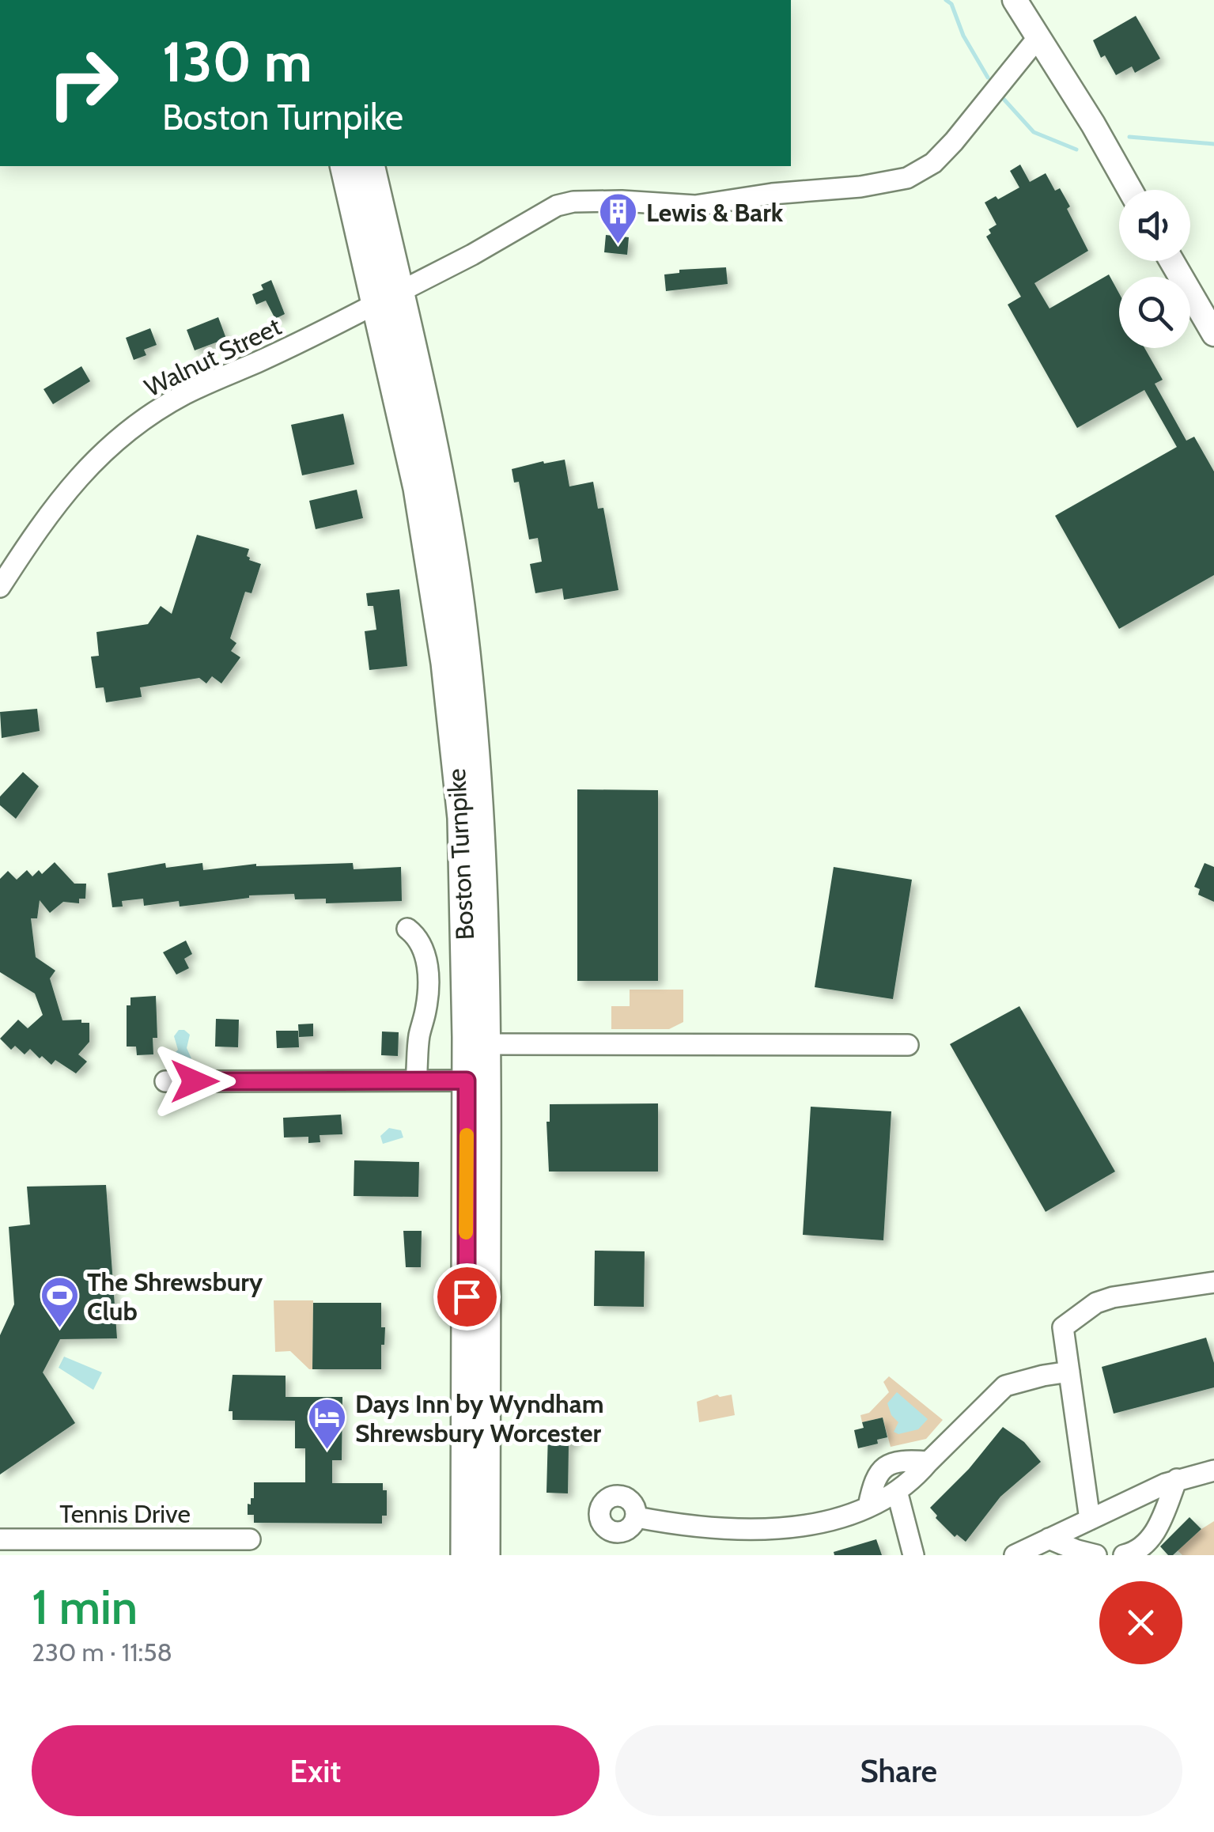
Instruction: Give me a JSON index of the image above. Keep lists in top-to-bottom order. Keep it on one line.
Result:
{"streets":{"highway":["Boston Turnpike"],"street":["Walnut Street","Tennis Drive"]},"crossings":[["Walnut Street","Boston Turnpike"]],"places":{"building":["Lewis & Bark"],"sports":["The Shrewsbury Club"],"hotel":["Days Inn by Wyndham Shrewsbury Worcester"]},"page":{"turn":["130 m","Boston Turnpike"],"heading":["1 min","230 m · 11:58"],"buttons":["Exit","Share"]}}
